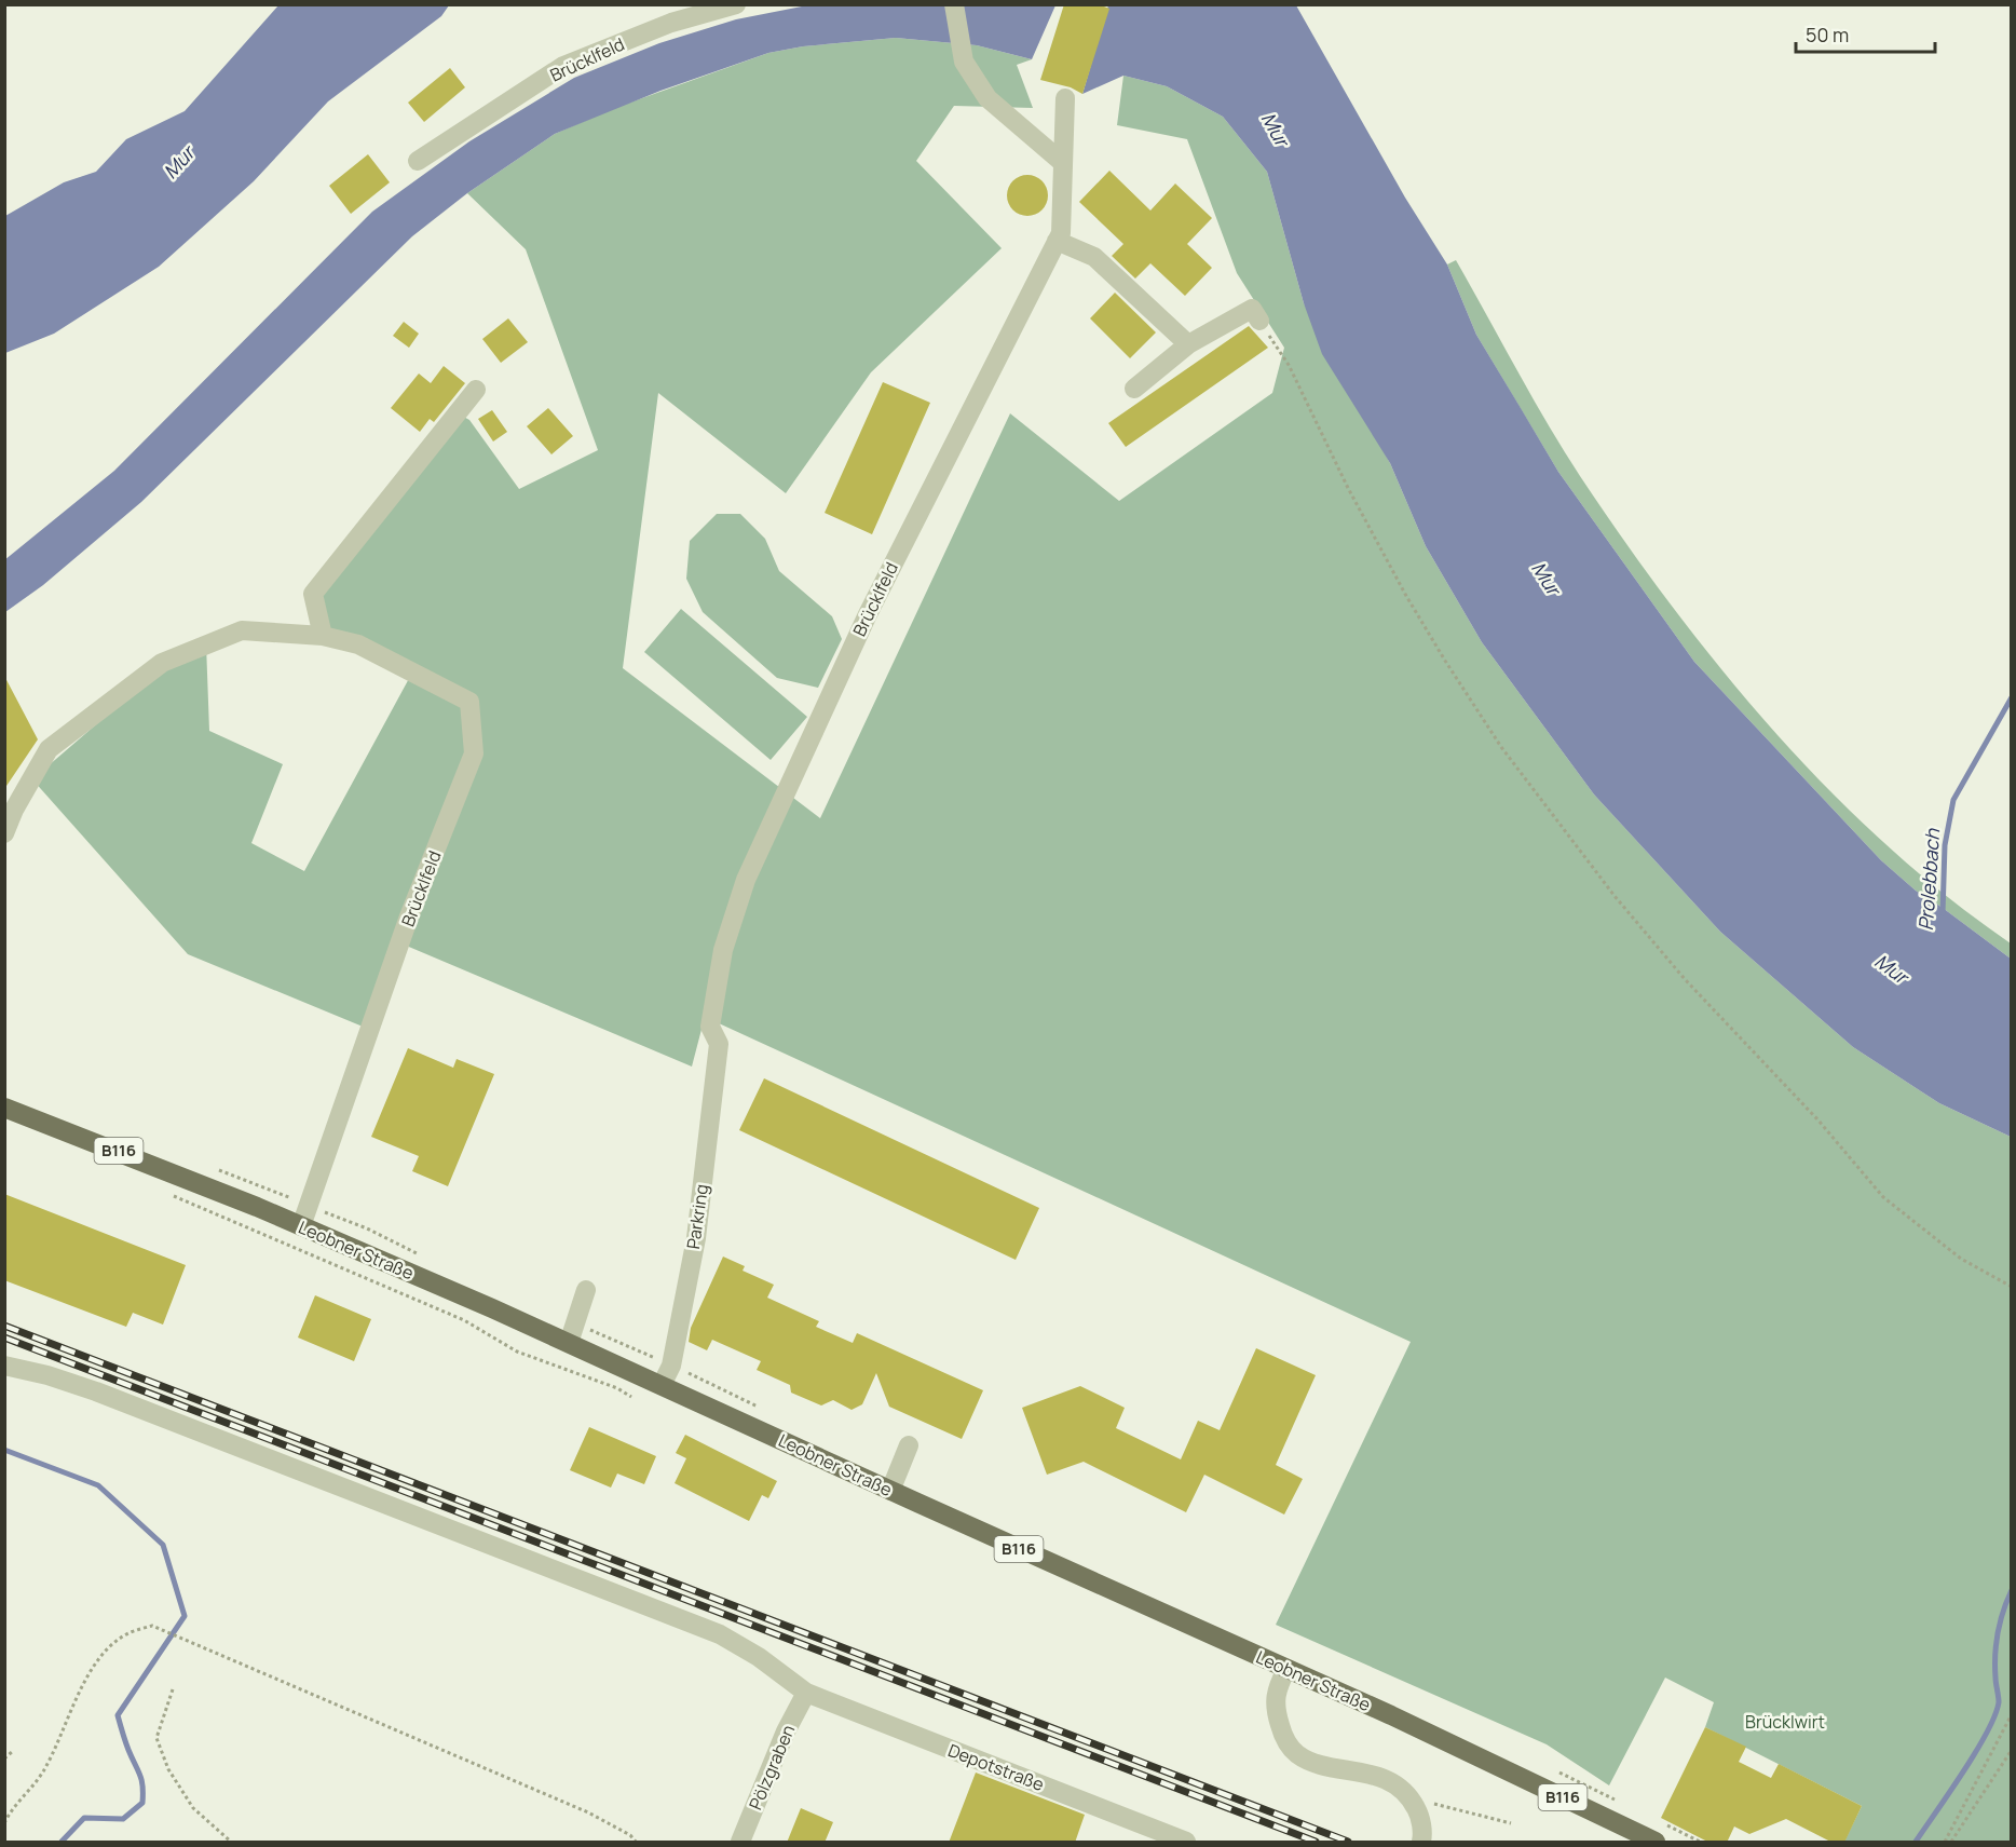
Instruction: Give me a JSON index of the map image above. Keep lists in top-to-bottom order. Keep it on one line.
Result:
{"streets":{"main road":["B116","Leobner Straße"],"street":["Brücklfeld","Parkring","Pölzgraben","Depotstraße"]},"crossings":[["Brücklfeld","Parkring"],["Brücklfeld","Leobner Straße"],["Parkring","Leobner Straße"],["Pölzgraben","Depotstraße"]],"water":["Mur","Prolebbach"],"parks":["Brücklwirt"],"scale_bar":"50 m"}
